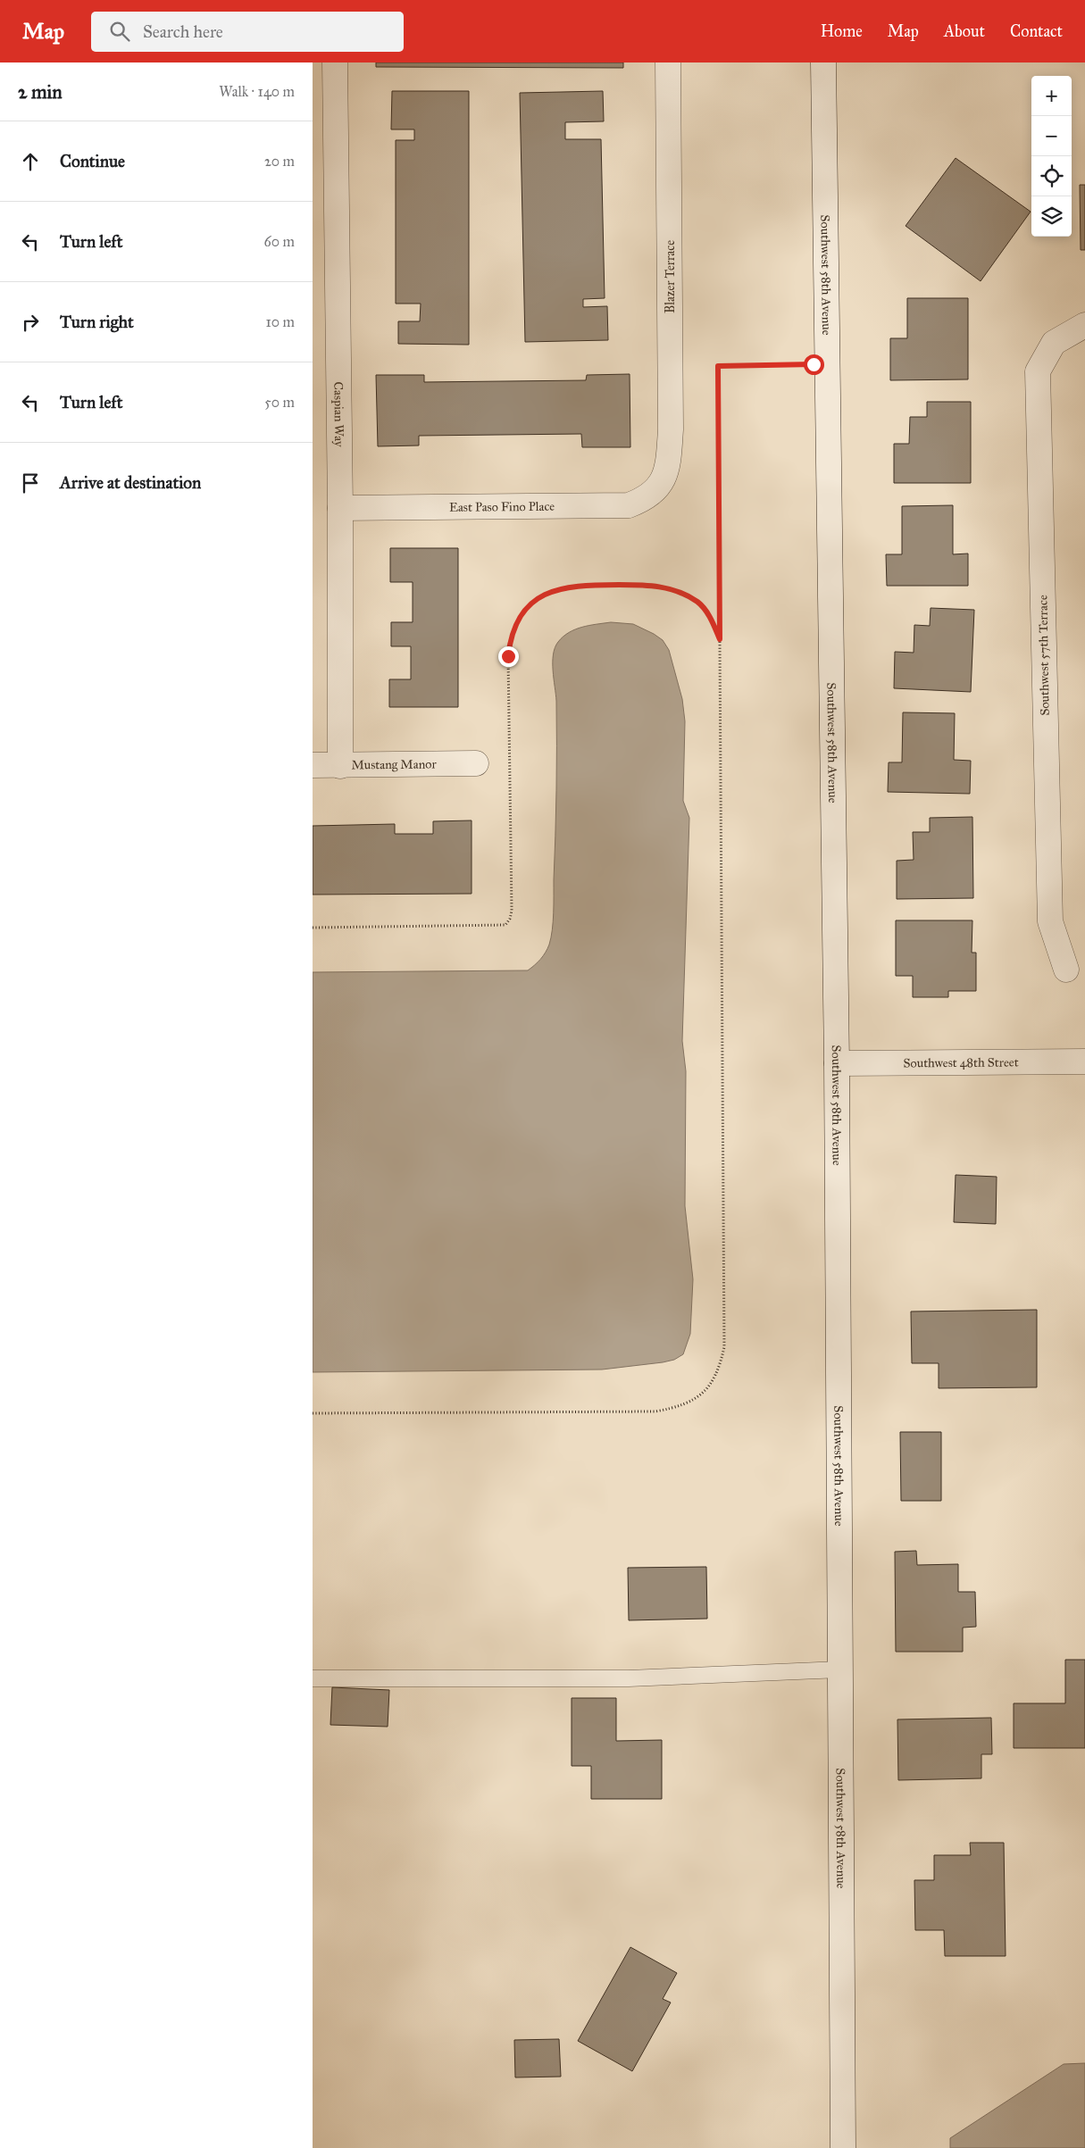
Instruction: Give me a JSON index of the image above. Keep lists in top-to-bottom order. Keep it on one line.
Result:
{"streets":{"street":["Southwest 58th Avenue","Blazer Terrace","Caspian Way","East Paso Fino Place","Southwest 57th Terrace","Mustang Manor","Southwest 48th Street"]},"crossings":[["Southwest 58th Avenue","Southwest 48th Street"],["Blazer Terrace","East Paso Fino Place"],["Caspian Way","East Paso Fino Place"],["Caspian Way","Mustang Manor"]],"page":{"header":"Map","search":"Search here","nav":["Home","Map","About","Contact"],"heading":["2 min","Walk · 140 m"],"map_buttons":["+","−"],"list":[["Continue","20 m"],["Turn left","60 m"],["Turn right","10 m"],["Turn left","50 m"],"Arrive at destination"]}}
